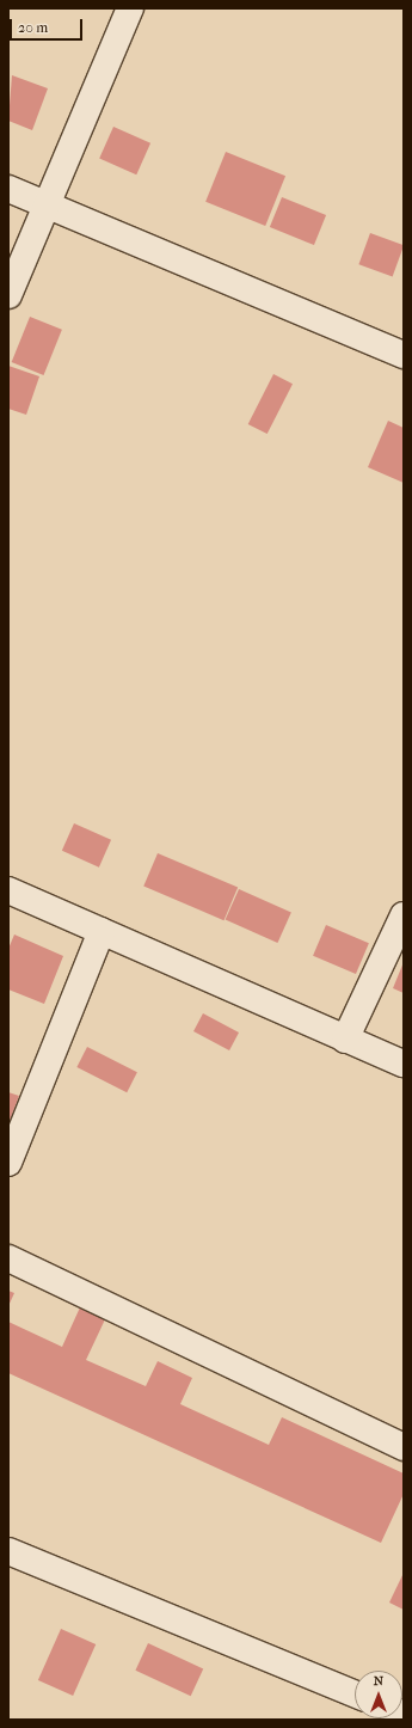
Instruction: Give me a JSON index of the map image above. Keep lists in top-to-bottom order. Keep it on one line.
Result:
{"scale_bar":"20 m","north":"top"}
